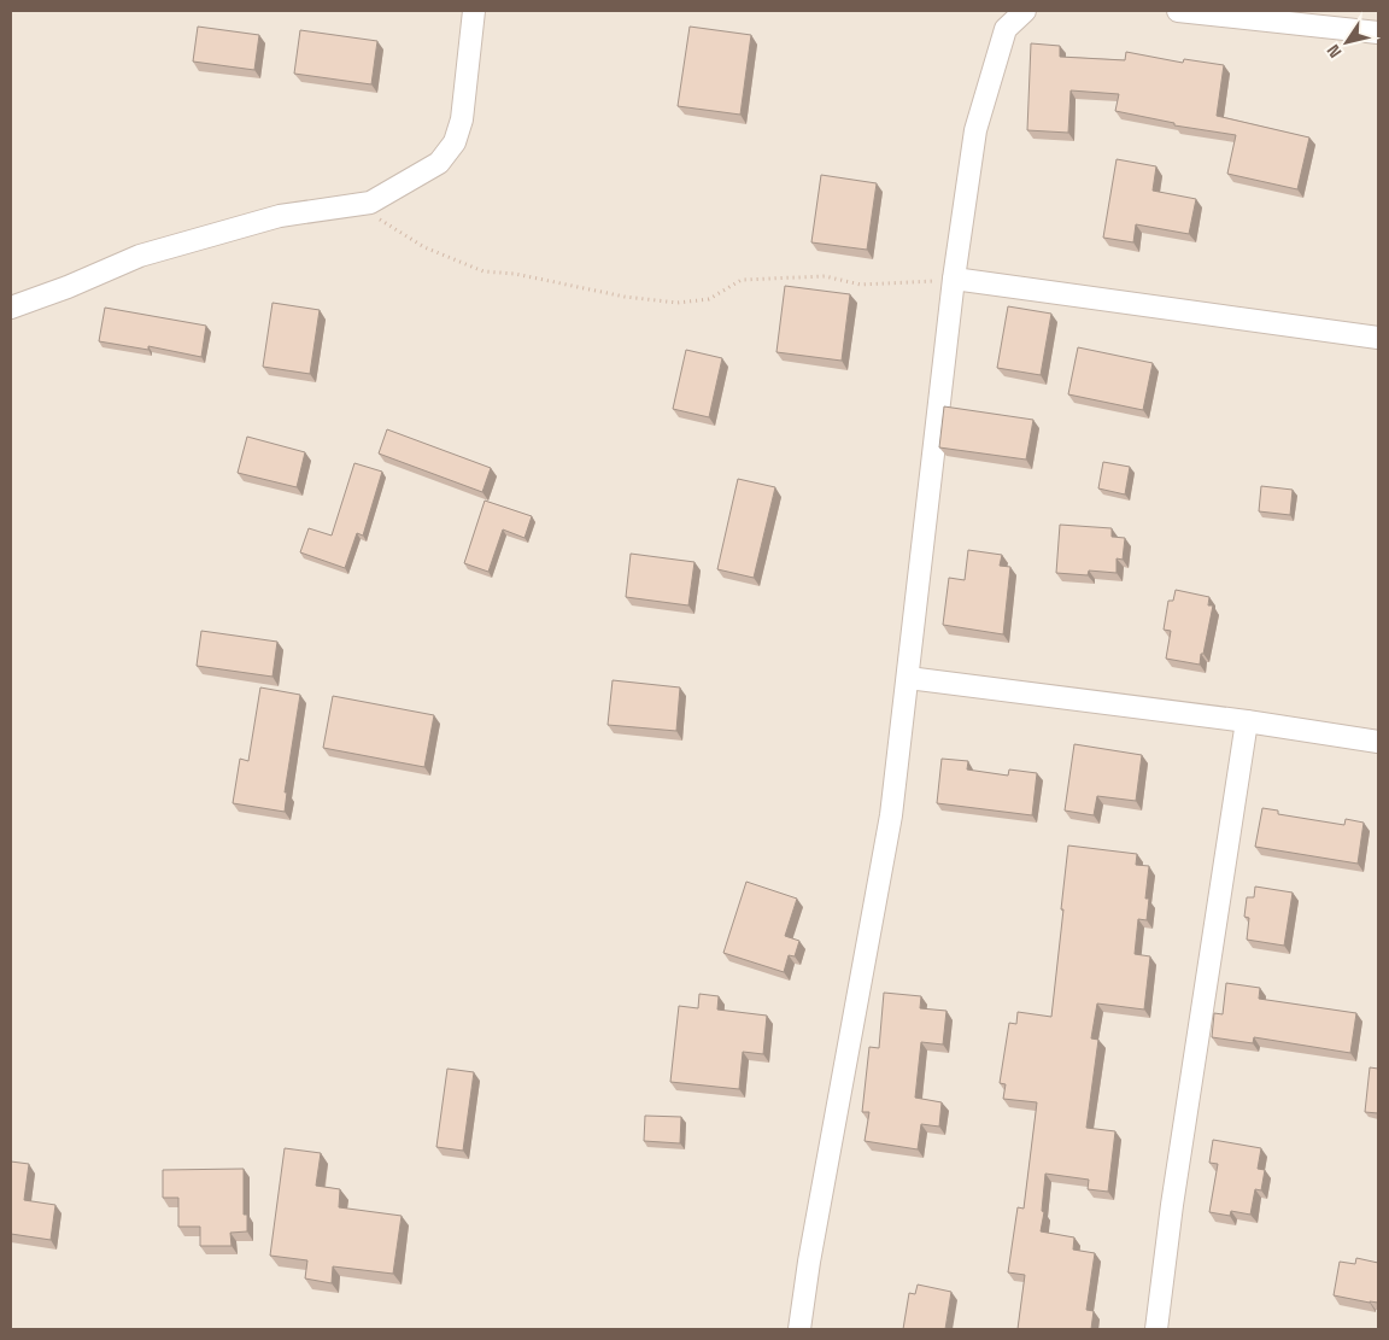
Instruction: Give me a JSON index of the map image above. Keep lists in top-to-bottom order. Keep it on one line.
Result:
{"north":"bottom left"}
